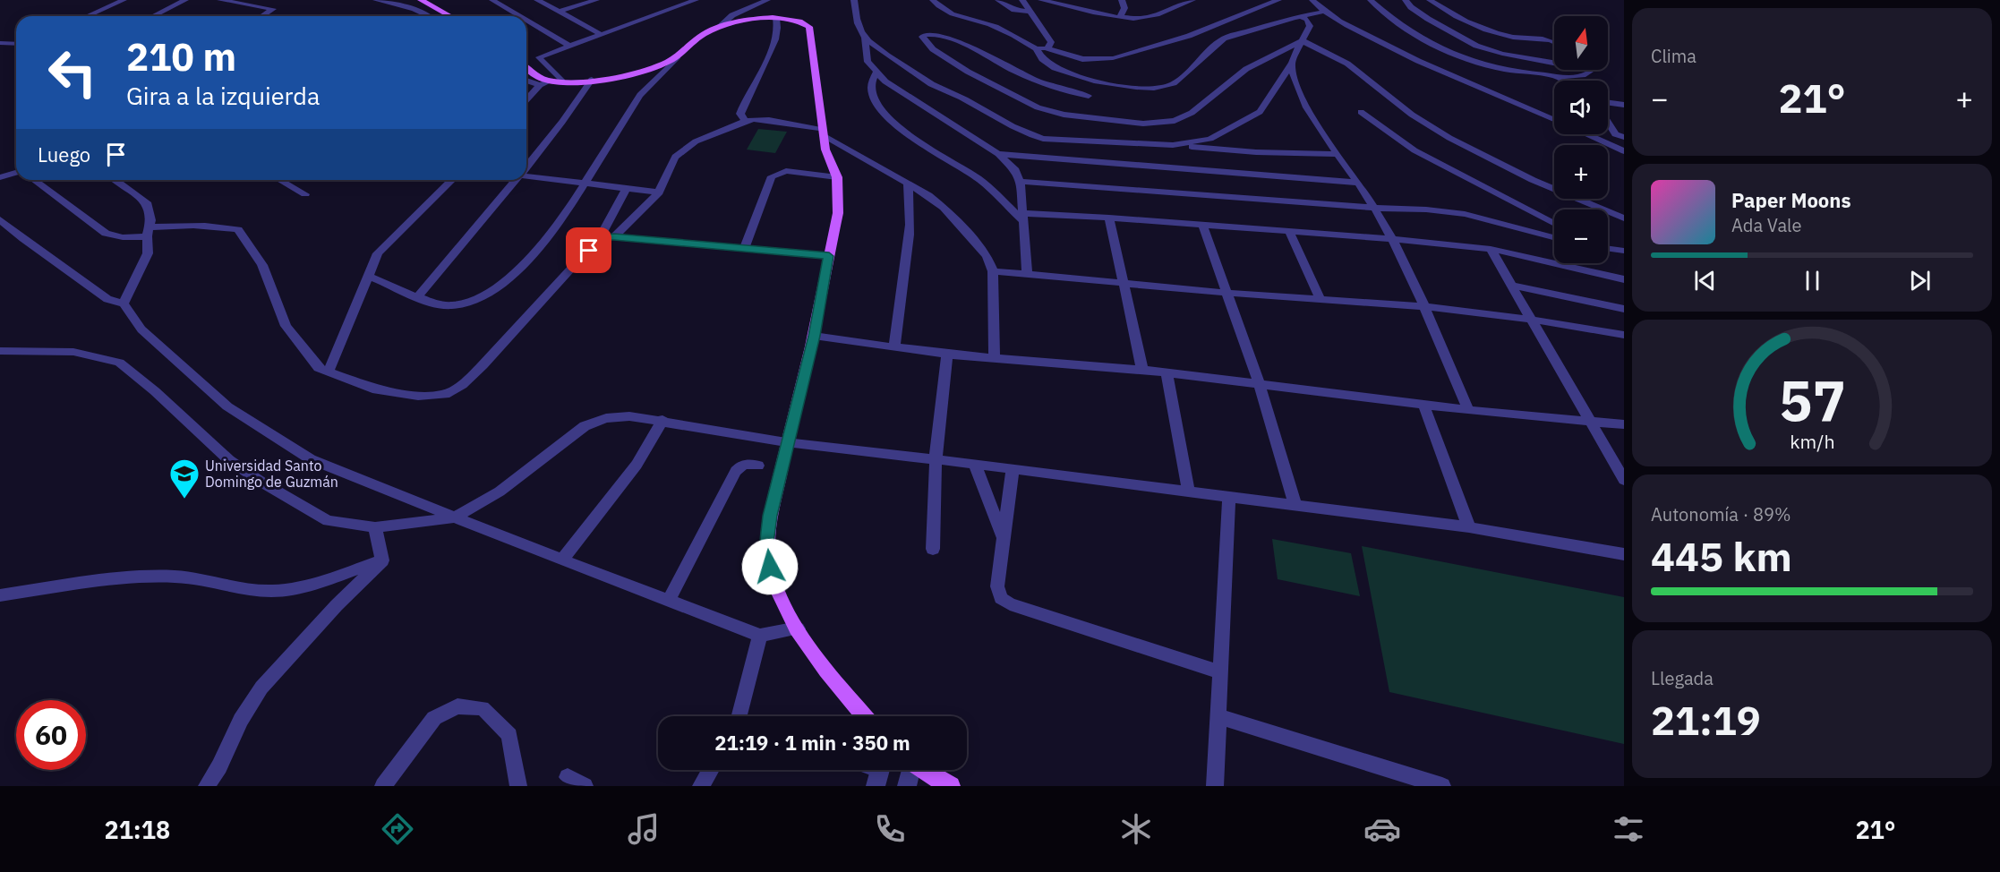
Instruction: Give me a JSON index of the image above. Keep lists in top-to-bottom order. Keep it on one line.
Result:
{"places":{"school or university":["Universidad Santo Domingo de Guzmán"]},"north":"top","page":{"tile":["Clima",["Autonomía · 89%","445 km"],["Llegada","21:19"]],"map_buttons":["+","−"],"turn":["210 m","Gira a la izquierda"],"heat":["−","21°","+"],"then":"Luego","song":["Paper Moons","Ada Vale"],"limit":"60","trip":"21:19 · 1 min · 350 m","tabs":["21:18","21°"],"gauge":["57","km/h"]}}
